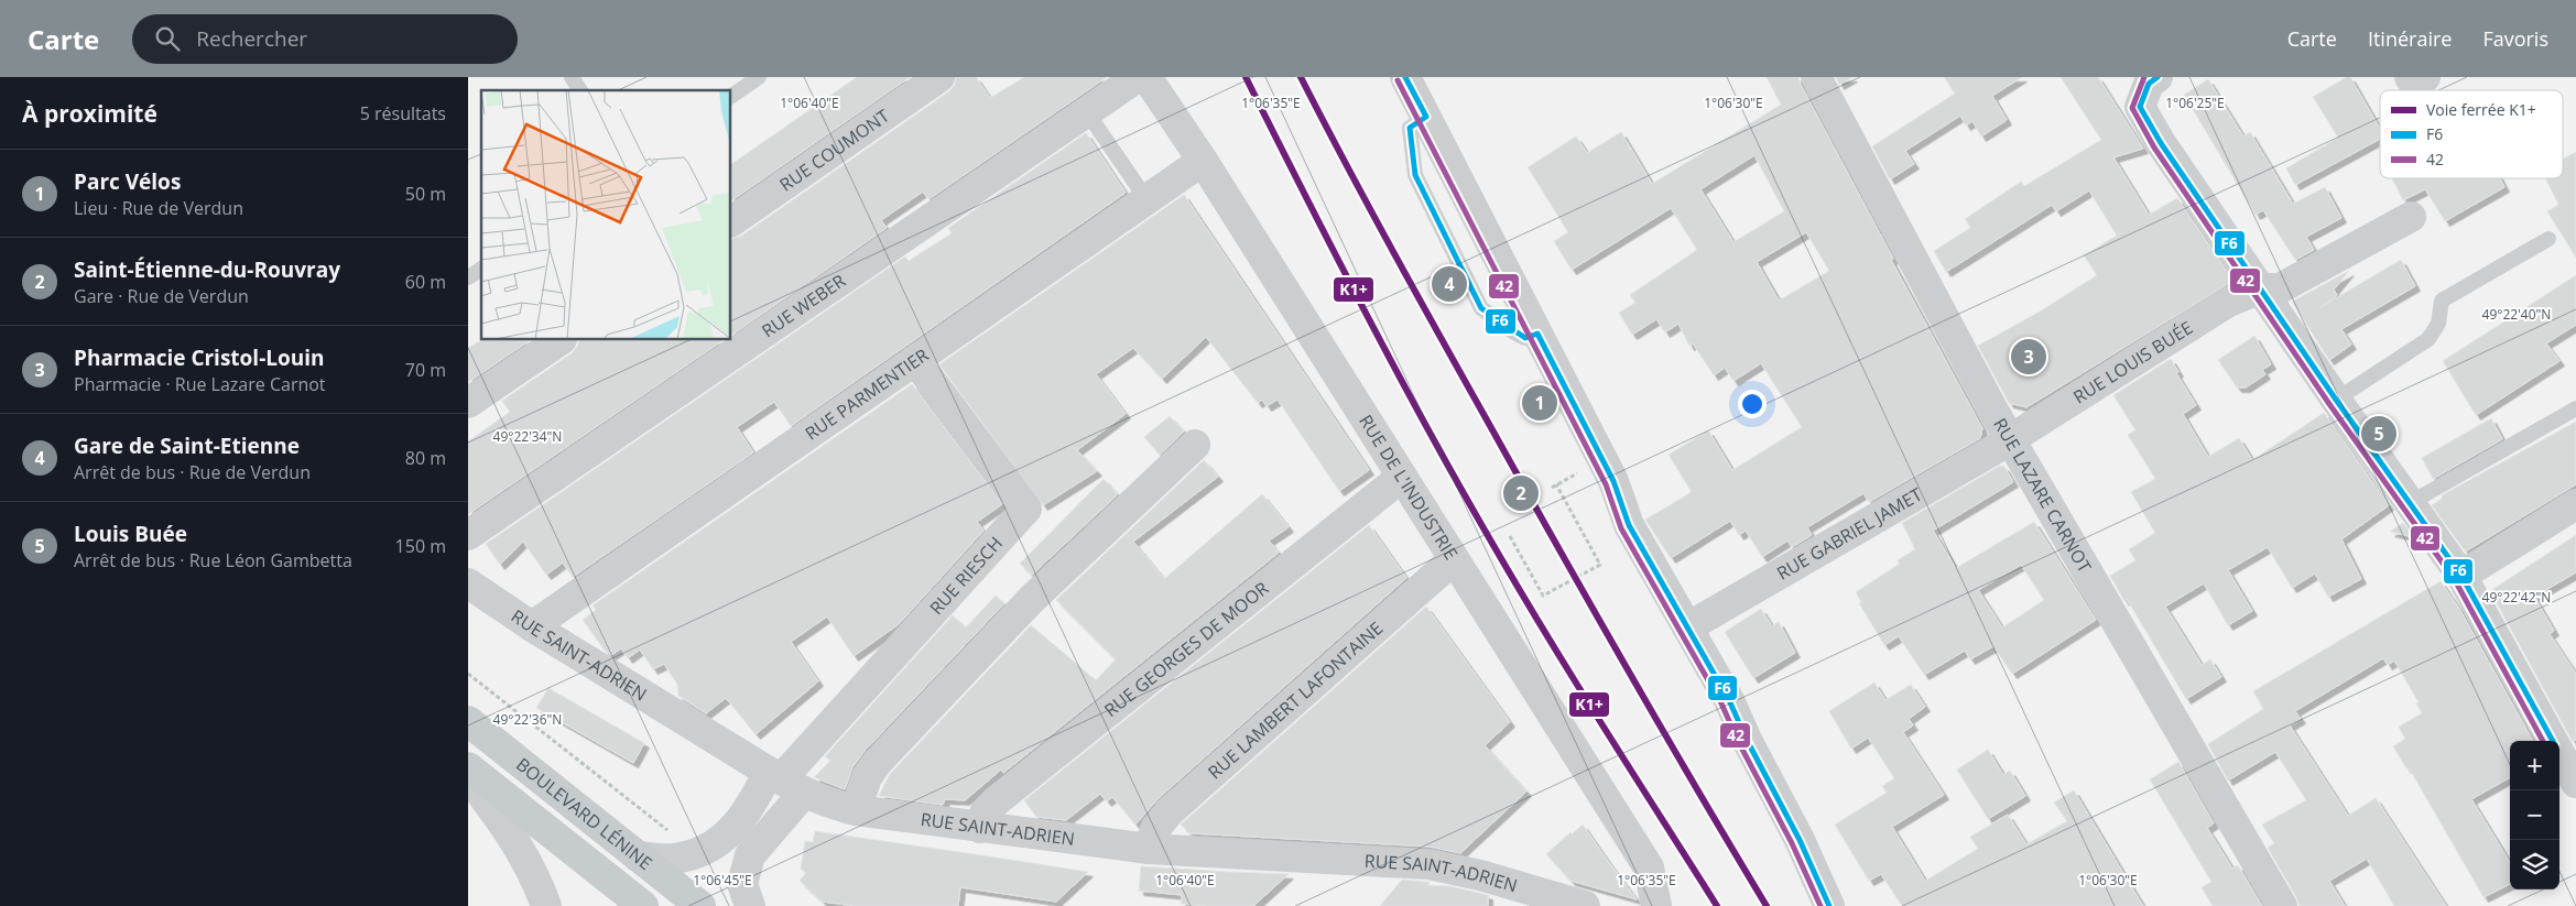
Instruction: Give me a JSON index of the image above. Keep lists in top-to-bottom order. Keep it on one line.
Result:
{"streets":{"main road":["BOULEVARD LÉNINE"],"street":["RUE COUMONT","RUE WEBER","RUE LOUIS BUÉE","RUE PARMENTIER","RUE DE L'INDUSTRIE","RUE LAZARE CARNOT","RUE GABRIEL JAMET","RUE RIESCH","RUE GEORGES DE MOOR","RUE SAINT-ADRIEN","RUE LAMBERT LAFONTAINE"]},"crossings":[["RUE LOUIS BUÉE","RUE LAZARE CARNOT"],["RUE LOUIS BUÉE","RUE GABRIEL JAMET"],["RUE PARMENTIER","RUE DE L'INDUSTRIE"],["RUE PARMENTIER","RUE RIESCH"],["RUE PARMENTIER","RUE SAINT-ADRIEN"],["RUE DE L'INDUSTRIE","RUE GEORGES DE MOOR"],["RUE DE L'INDUSTRIE","RUE LAMBERT LAFONTAINE"],["RUE LAZARE CARNOT","RUE GABRIEL JAMET"],["RUE RIESCH","RUE SAINT-ADRIEN"],["RUE GEORGES DE MOOR","RUE SAINT-ADRIEN"],["RUE SAINT-ADRIEN","RUE LAMBERT LAFONTAINE"]],"lines":["rail line K1+","transit line F6","transit line 42"],"legend":["Voie ferrée K1+","F6","42"],"page":{"header":"Carte","search":"Rechercher","nav":["Carte","Itinéraire","Favoris"],"heading":["À proximité","5 résultats"],"list":[{"mark":"1","name":"Parc Vélos","note":"Lieu · Rue de Verdun","value":"50 m"},{"mark":"2","name":"Saint-Étienne-du-Rouvray","note":"Gare · Rue de Verdun","value":"60 m"},{"mark":"3","name":"Pharmacie Cristol-Louin","note":"Pharmacie · Rue Lazare Carnot","value":"70 m"},{"mark":"4","name":"Gare de Saint-Etienne","note":"Arrêt de bus · Rue de Verdun","value":"80 m"},{"mark":"5","name":"Louis Buée","note":"Arrêt de bus · Rue Léon Gambetta","value":"150 m"}],"pins":["4","3","1","5","2"],"map_buttons":["+","−"]},"coordinates":["1°06'40\"E","1°06'35\"E","1°06'30\"E","1°06'25\"E","49°22'40\"N","49°22'34\"N","49°22'42\"N","49°22'36\"N","1°06'45\"E"]}
